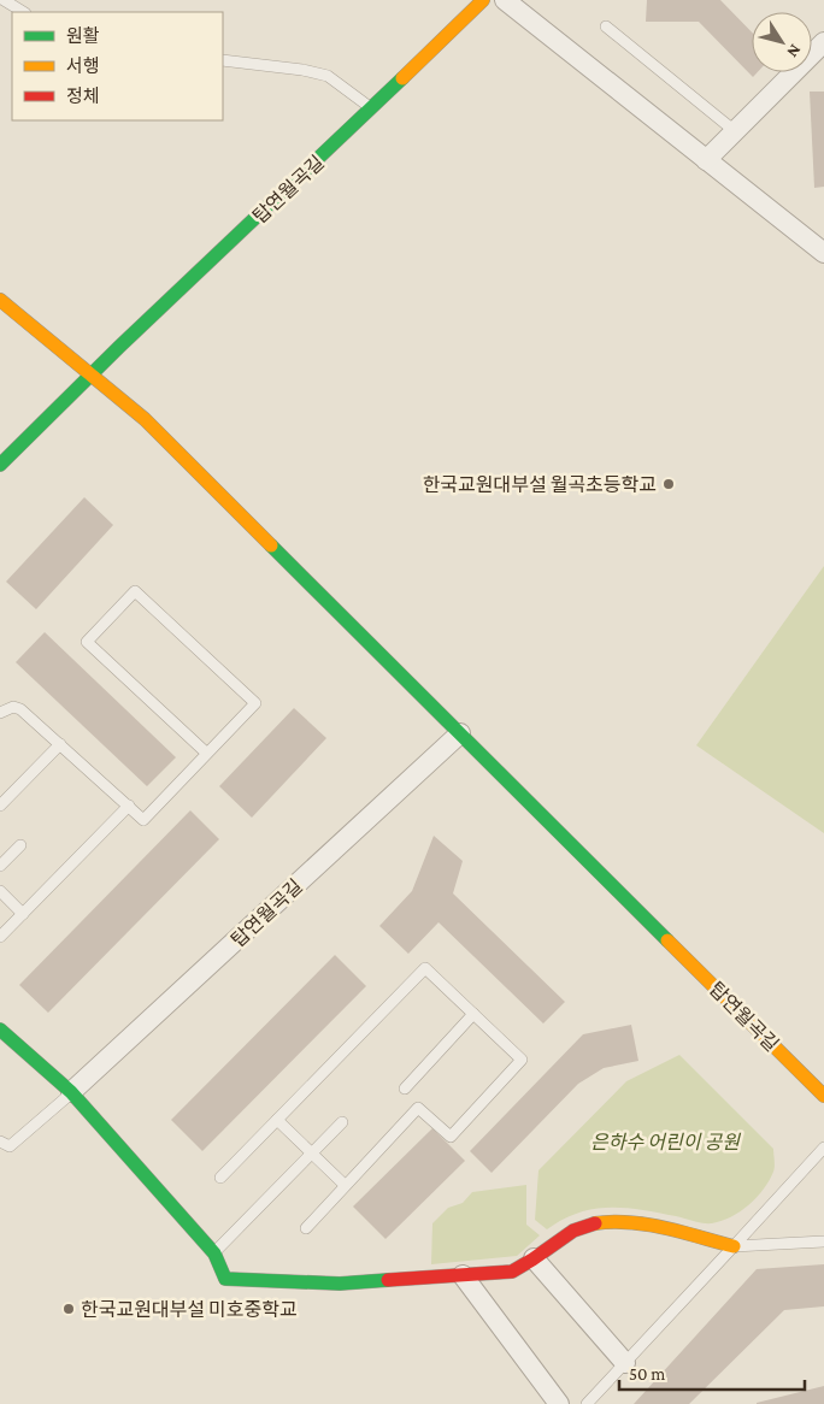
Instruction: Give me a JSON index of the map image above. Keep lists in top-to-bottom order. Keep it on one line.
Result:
{"streets":{"street":["탑연월곡길"]},"parks":["은하수 어린이 공원"],"places":["한국교원대부설 월곡초등학교","한국교원대부설 미호중학교"],"legend":["원활","서행","정체"],"scale_bar":"50 m","north":"bottom right"}
